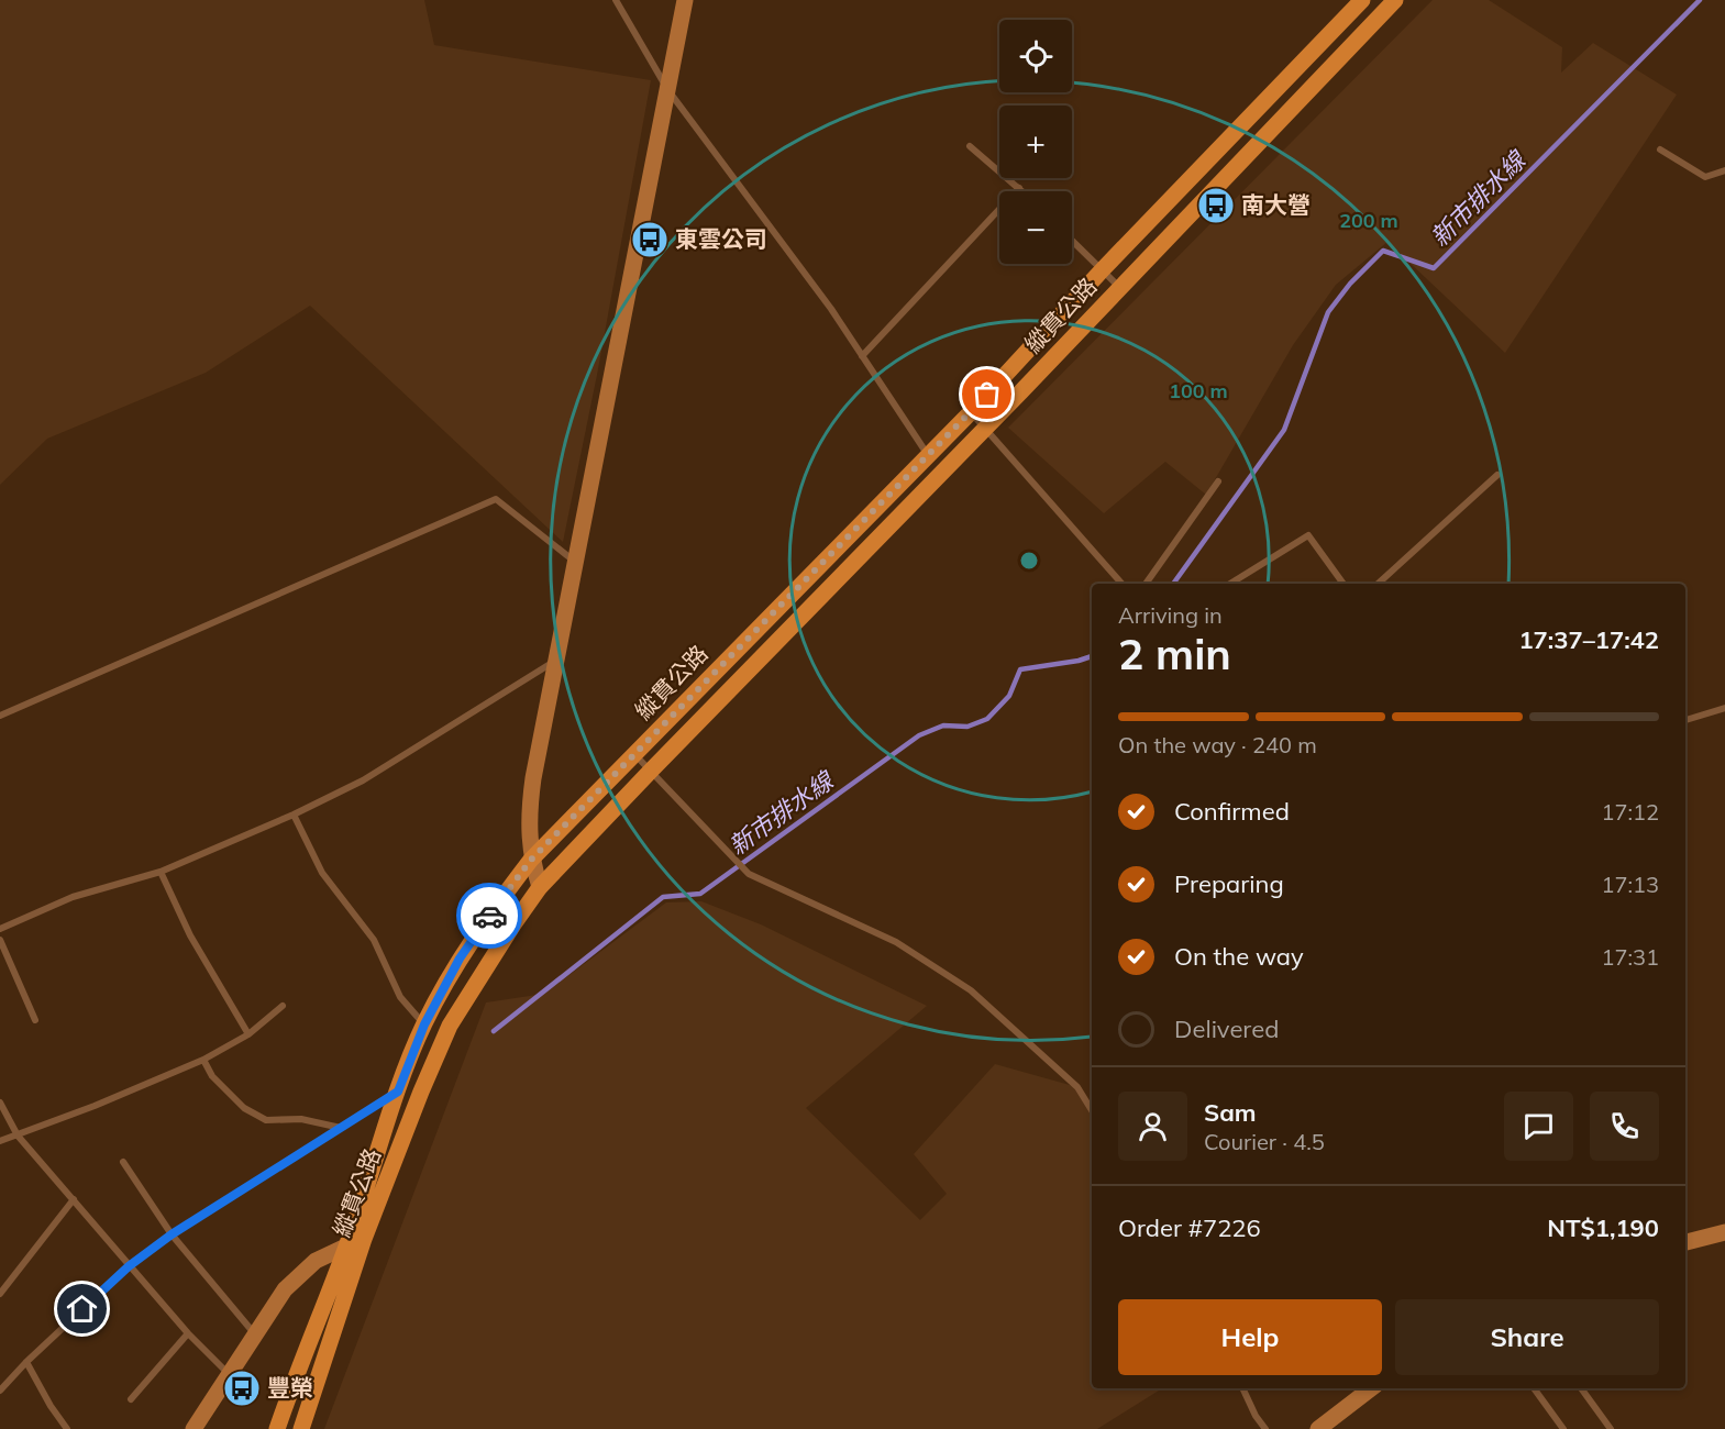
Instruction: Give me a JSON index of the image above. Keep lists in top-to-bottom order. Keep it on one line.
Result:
{"streets":{"main road":["縱貫公路"]},"water":["新市排水線"],"places":{"bus stop":["南大營","東雲公司","豐榮"]},"page":{"map_buttons":["+","−"],"heading":["2 min","Arriving in","17:37–17:42"],"panel":["Sam","Courier · 4.5","Order #7226","NT$1,190"],"bar":"On the way · 240 m","list":[["Confirmed","17:12"],["Preparing","17:13"],["On the way","17:31"],"Delivered"],"buttons":["Help","Share"]},"rings":["200 m","100 m"]}
